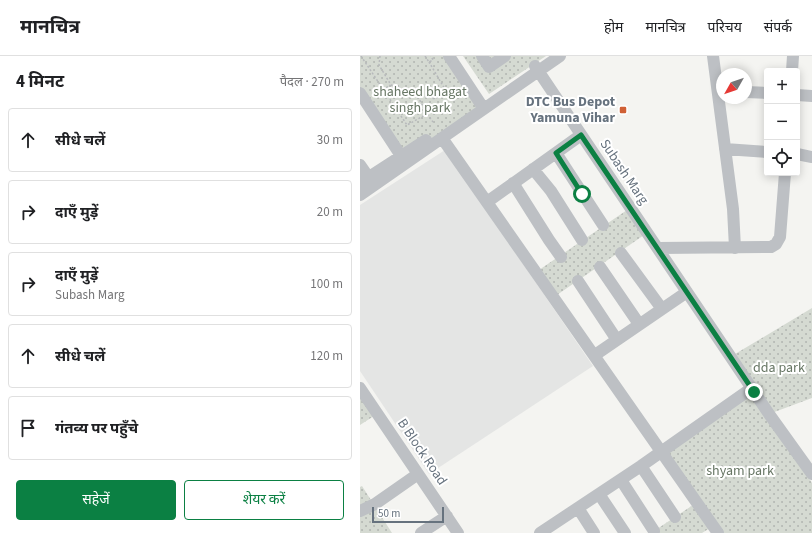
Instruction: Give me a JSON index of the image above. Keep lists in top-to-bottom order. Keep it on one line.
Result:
{"streets":{"street":["Subash Marg","B Block Road"]},"parks":["shaheed bhagat singh park","dda park","shyam park"],"places":{"transit":["DTC Bus Depot Yamuna Vihar"]},"scale_bar":"50 m","north":"bottom left","page":{"header":"मानचित्र","nav":["होम","मानचित्र","परिचय","संपर्क"],"heading":["4 मिनट","पैदल · 270 m"],"map_buttons":["+","−"],"list":[["सीधे चलें","30 m"],["दाएँ मुड़ें","20 m"],["दाएँ मुड़ें","Subash Marg","100 m"],["सीधे चलें","120 m"],"गंतव्य पर पहुँचे"],"buttons":["सहेजें","शेयर करें"],"scale":"50 m"}}
